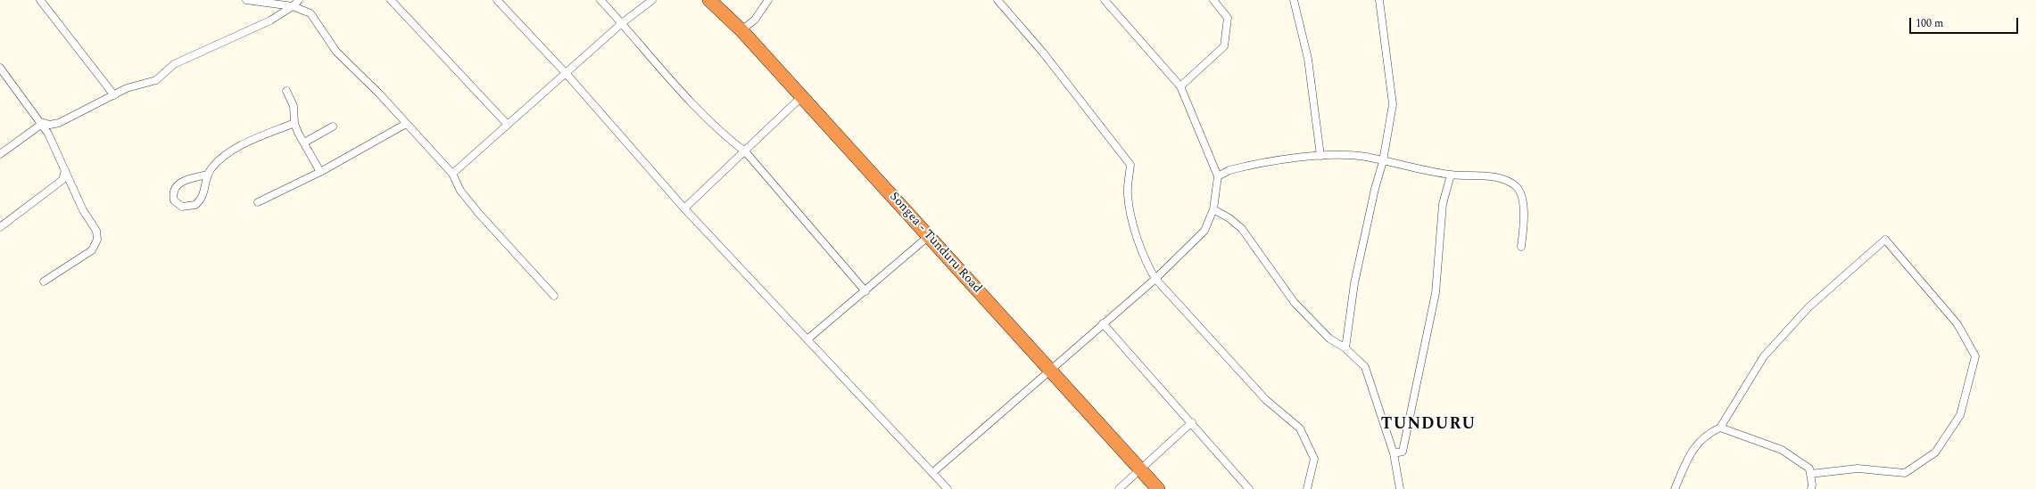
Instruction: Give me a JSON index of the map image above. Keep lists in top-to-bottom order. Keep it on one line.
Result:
{"streets":{"highway":["Songea - Tunduru Road"]},"districts":["TUNDURU"],"scale_bar":"100 m"}
